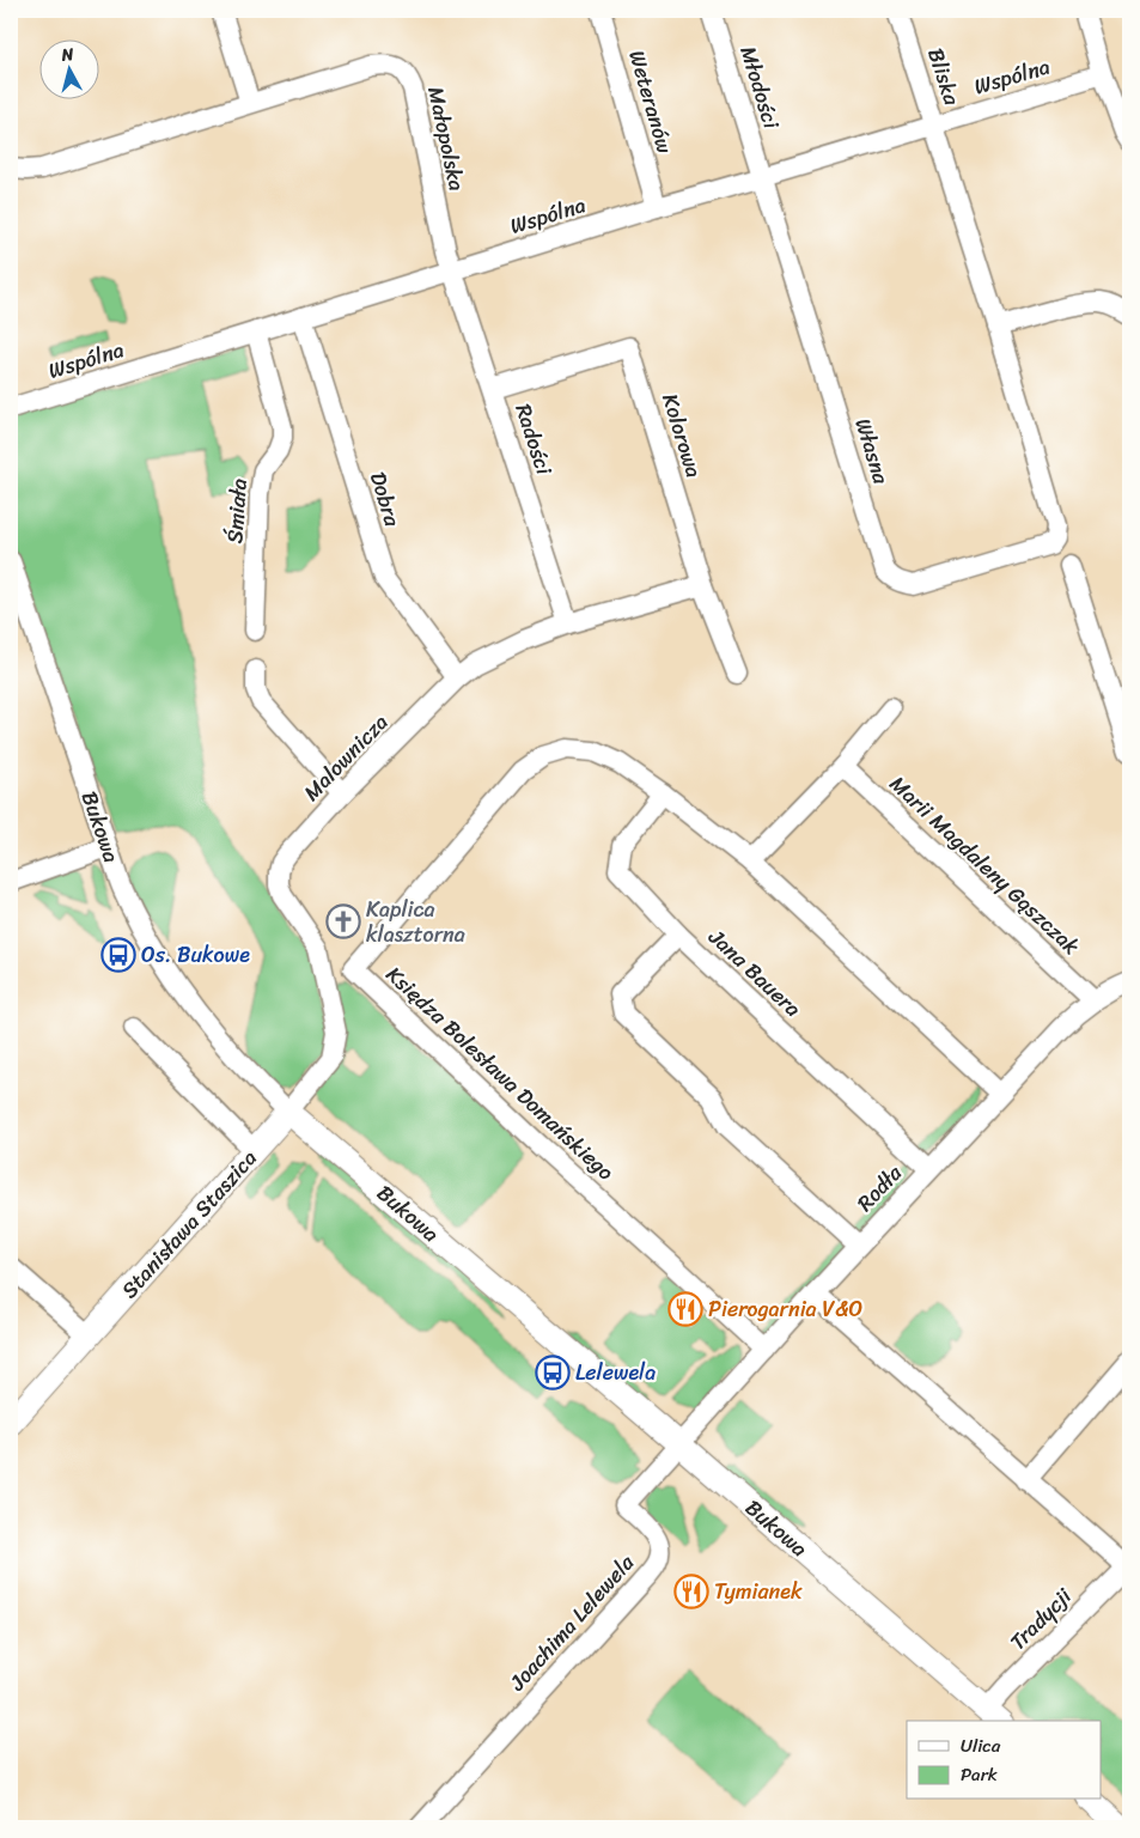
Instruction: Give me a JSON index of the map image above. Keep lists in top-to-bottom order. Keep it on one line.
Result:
{"streets":{"street":["Bliska","Wspólna","Młodości","Weteranów","Małopolska","Kolorowa","Radości","Własna","Dobra","Śmiała","Malownicza","Bukowa","Marii Magdaleny Gąszczak","Jana Bauera","Księdza Bolesława Domańskiego","Rodła","Stanisława Staszica","Tradycji","Joachima Lelewela"]},"crossings":[["Bliska","Wspólna"],["Bliska","Własna"],["Wspólna","Młodości"],["Wspólna","Weteranów"],["Wspólna","Małopolska"],["Wspólna","Radości"],["Wspólna","Własna"],["Wspólna","Dobra"],["Wspólna","Śmiała"],["Młodości","Własna"],["Małopolska","Radości"],["Kolorowa","Radości"],["Kolorowa","Malownicza"],["Radości","Malownicza"],["Dobra","Malownicza"],["Malownicza","Bukowa"],["Malownicza","Stanisława Staszica"],["Bukowa","Rodła"],["Bukowa","Stanisława Staszica"],["Bukowa","Tradycji"],["Bukowa","Joachima Lelewela"],["Marii Magdaleny Gąszczak","Rodła"],["Jana Bauera","Księdza Bolesława Domańskiego"],["Jana Bauera","Rodła"],["Księdza Bolesława Domańskiego","Rodła"],["Rodła","Joachima Lelewela"]],"places":{"church":["Kaplica klasztorna"],"bus stop":["Os. Bukowe","Lelewela"],"restaurant":["Pierogarnia V&O","Tymianek"]},"legend":["Ulica","Park"],"north":"top"}
